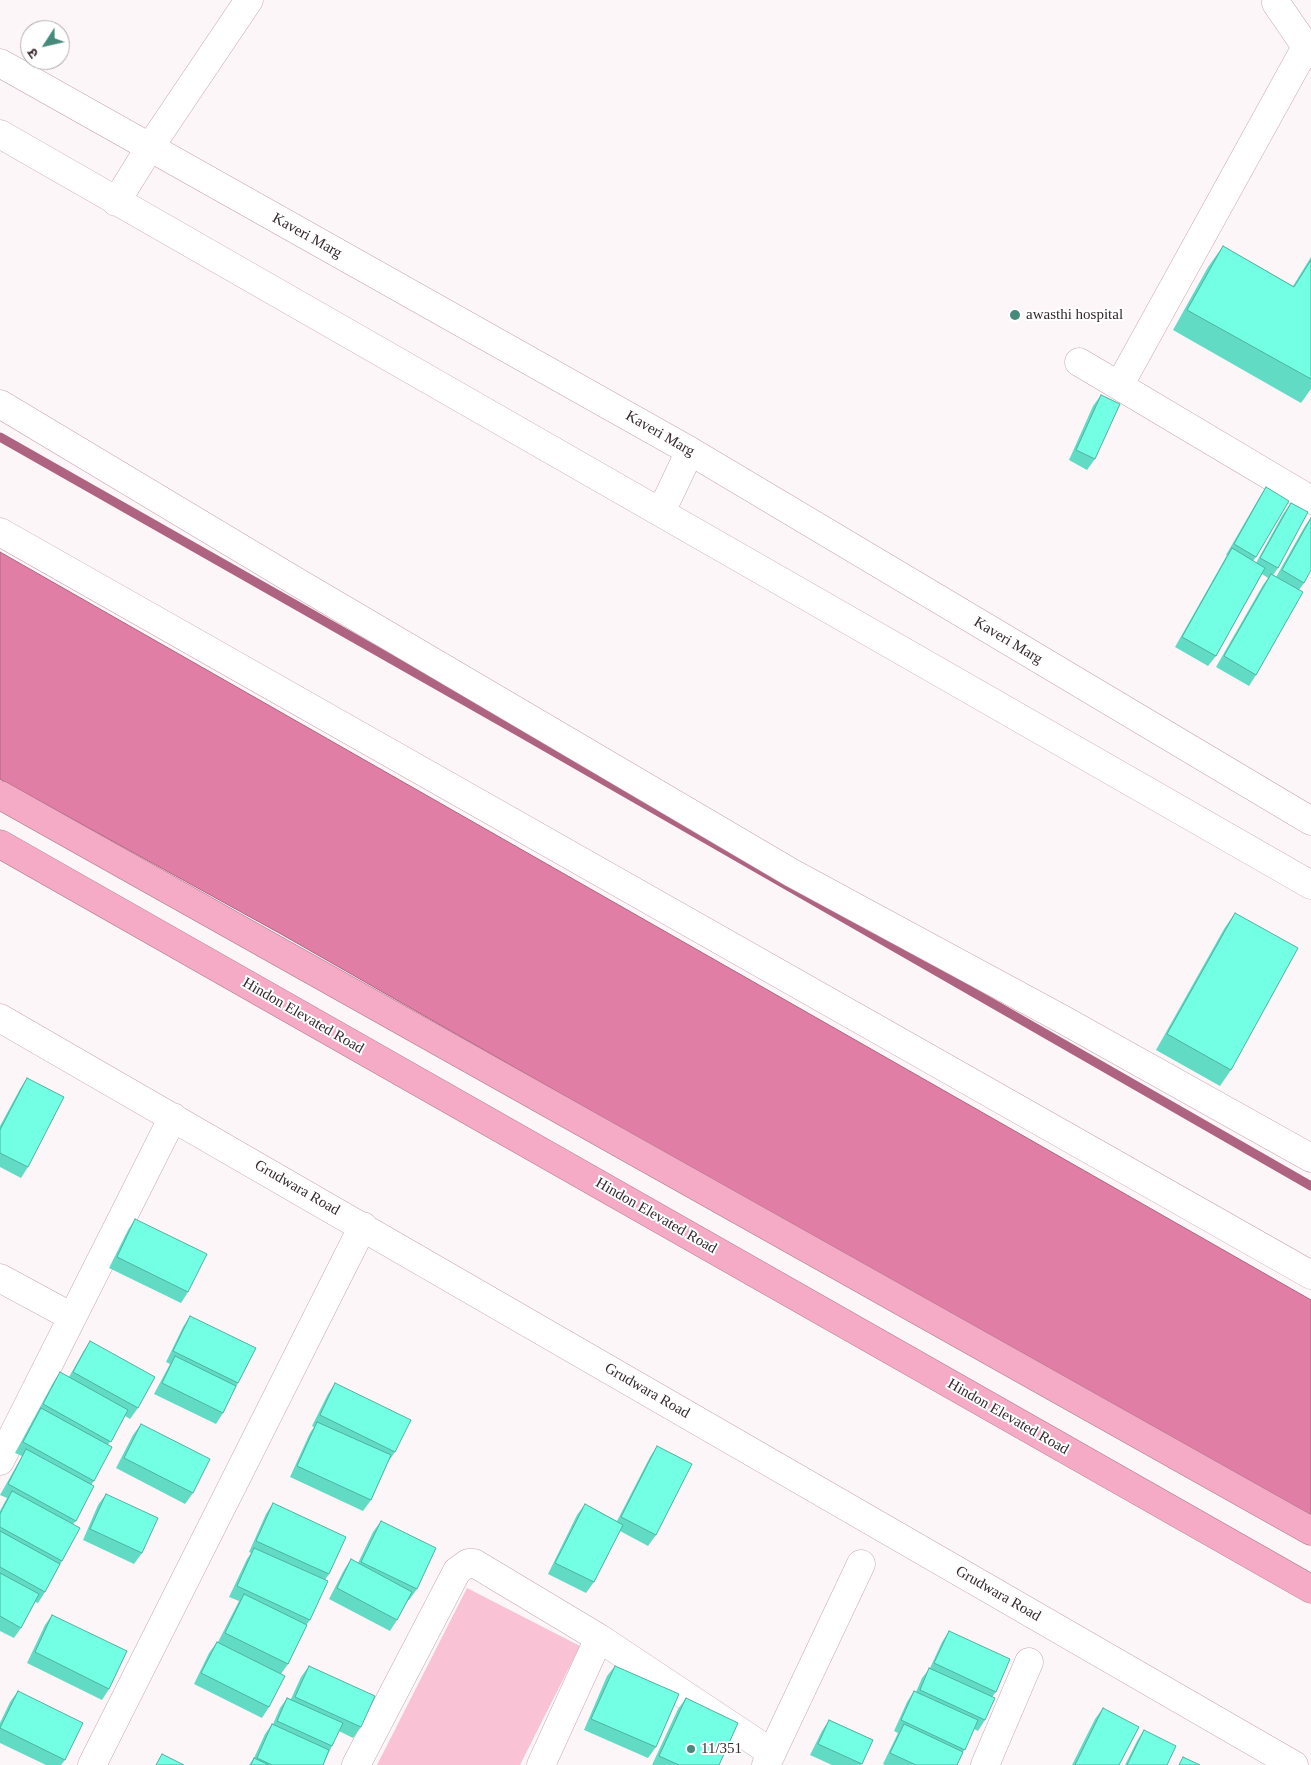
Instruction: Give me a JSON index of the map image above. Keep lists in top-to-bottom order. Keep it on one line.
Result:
{"streets":{"highway":["Hindon Elevated Road"],"street":["Kaveri Marg","Grudwara Road"]},"places":["awasthi hospital","11/351"],"north":"bottom left"}
